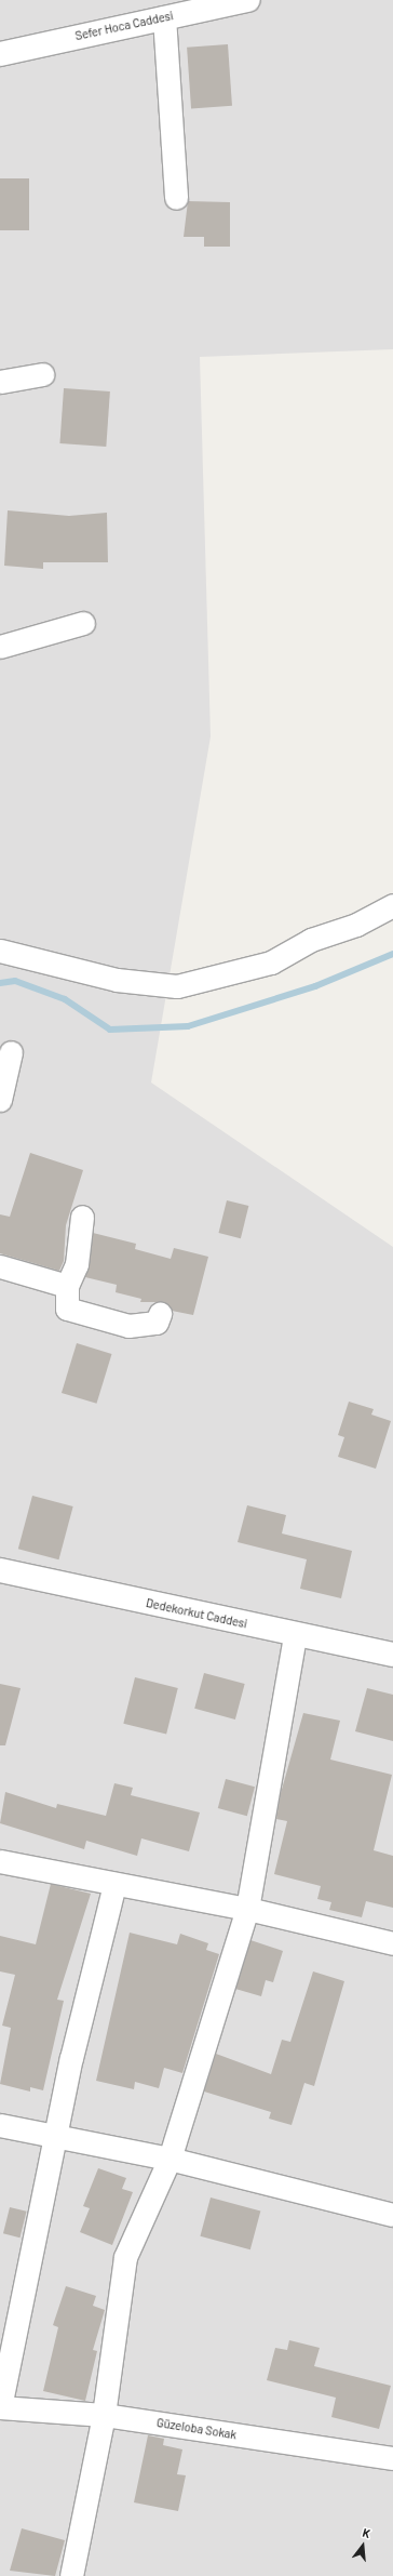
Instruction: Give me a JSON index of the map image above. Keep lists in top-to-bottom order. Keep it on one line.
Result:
{"streets":{"street":["Sefer Hoca Caddesi","Dedekorkut Caddesi","Güzeloba Sokak"]},"north":"top"}
